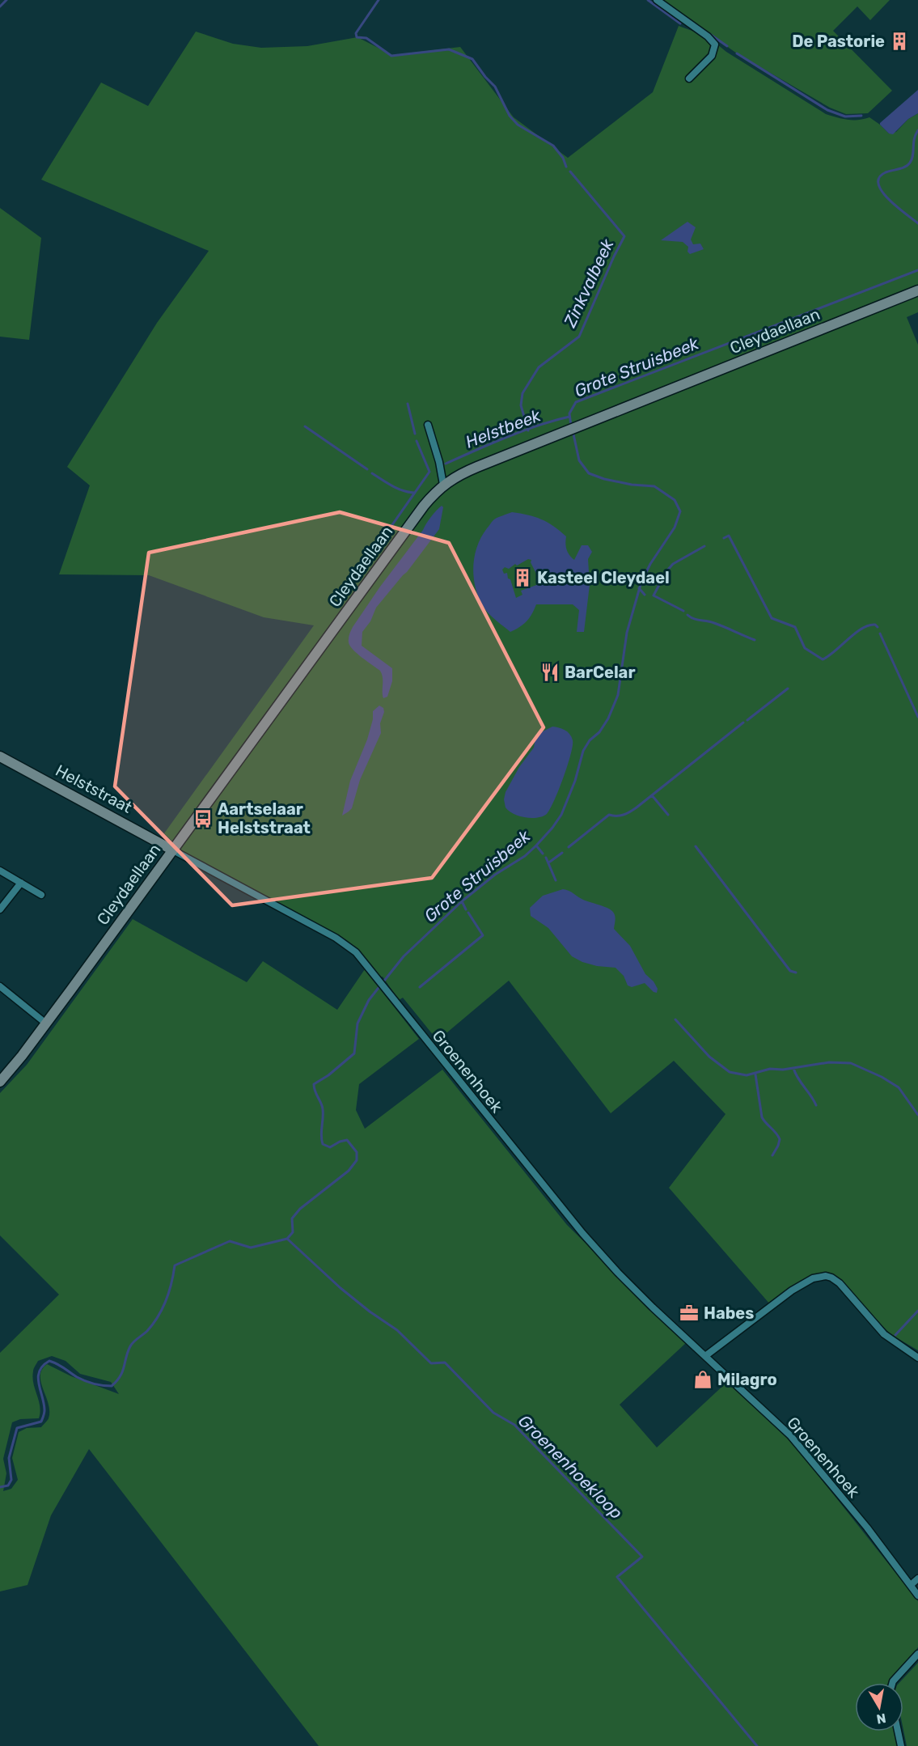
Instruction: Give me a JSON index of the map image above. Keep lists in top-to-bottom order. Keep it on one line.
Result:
{"streets":{"street":["Cleydaellaan","Helststraat","Groenenhoek"]},"crossings":[["Cleydaellaan","Helststraat"],["Cleydaellaan","Groenenhoek"],["Helststraat","Groenenhoek"]],"water":["Zinkvalbeek","Grote Struisbeek","Helstbeek","Groenenhoekloop"],"places":{"building":["De Pastorie","Kasteel Cleydael"],"restaurant":["BarCelar"],"bus stop":["Aartselaar Helststraat"],"office":["Habes"],"shop":["Milagro"]},"north":"bottom"}
